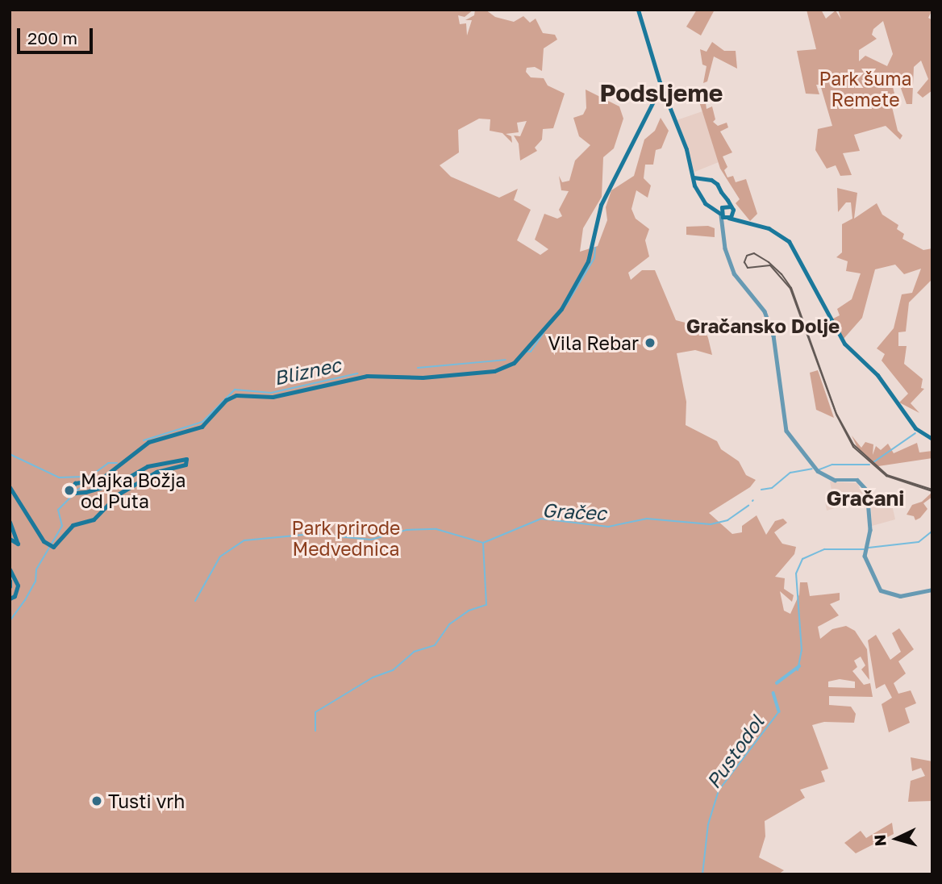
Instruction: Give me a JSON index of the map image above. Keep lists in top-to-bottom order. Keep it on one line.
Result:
{"districts":["Podsljeme","Gračansko Dolje","Gračani"],"water":["Bliznec","Gračec","Pustodol"],"parks":["Park šuma Remete","Park prirode Medvednica"],"places":["Vila Rebar","Majka Božja od Puta","Tusti vrh"],"scale_bar":"200 m","north":"left"}
